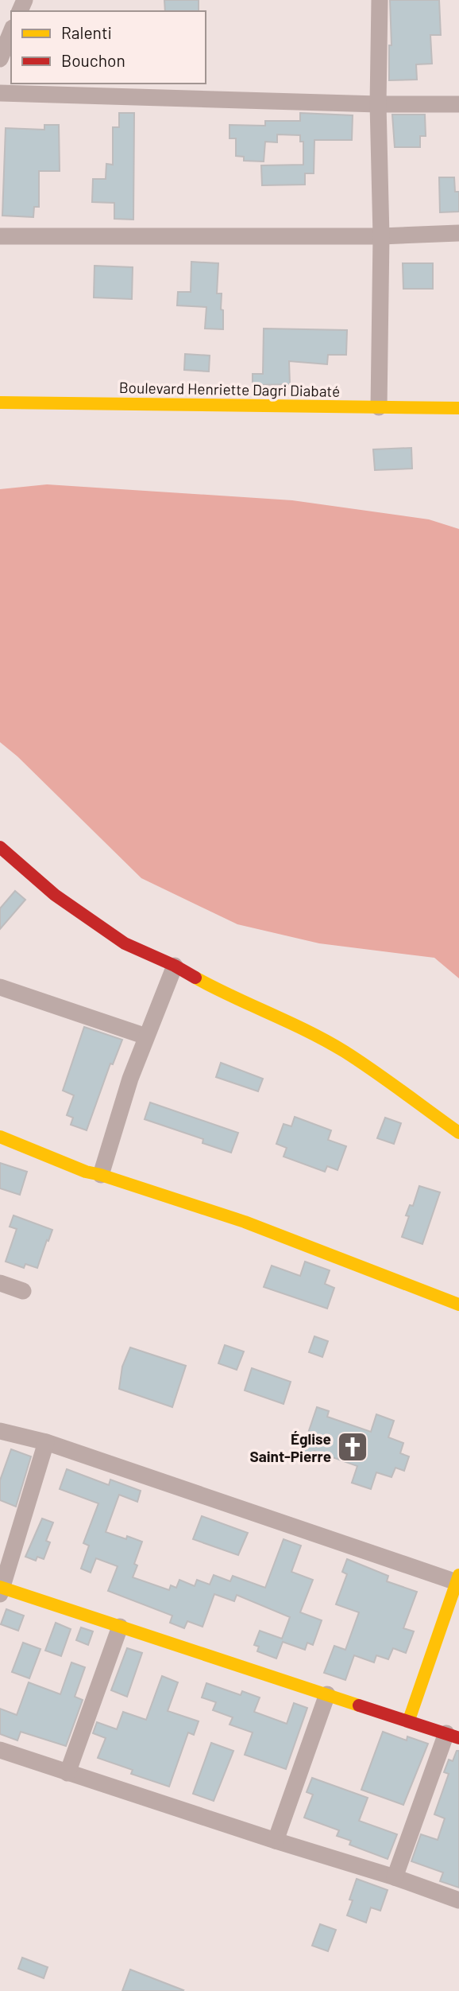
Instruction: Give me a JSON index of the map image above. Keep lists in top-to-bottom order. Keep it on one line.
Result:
{"streets":{"street":["Boulevard Henriette Dagri Diabaté"]},"places":{"church":["Église Saint-Pierre"]},"legend":["Ralenti","Bouchon"]}
